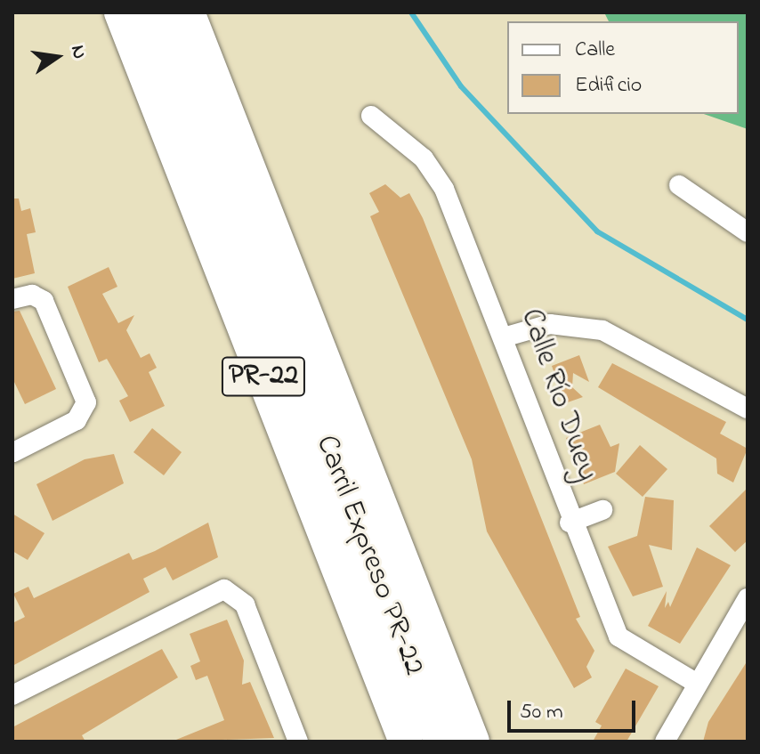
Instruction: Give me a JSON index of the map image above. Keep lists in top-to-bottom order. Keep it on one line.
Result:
{"streets":{"highway":["PR-22","Carril Expreso PR-22"],"street":["Calle Río Duey"]},"legend":["Calle","Edificio"],"scale_bar":"50 m","north":"right"}
